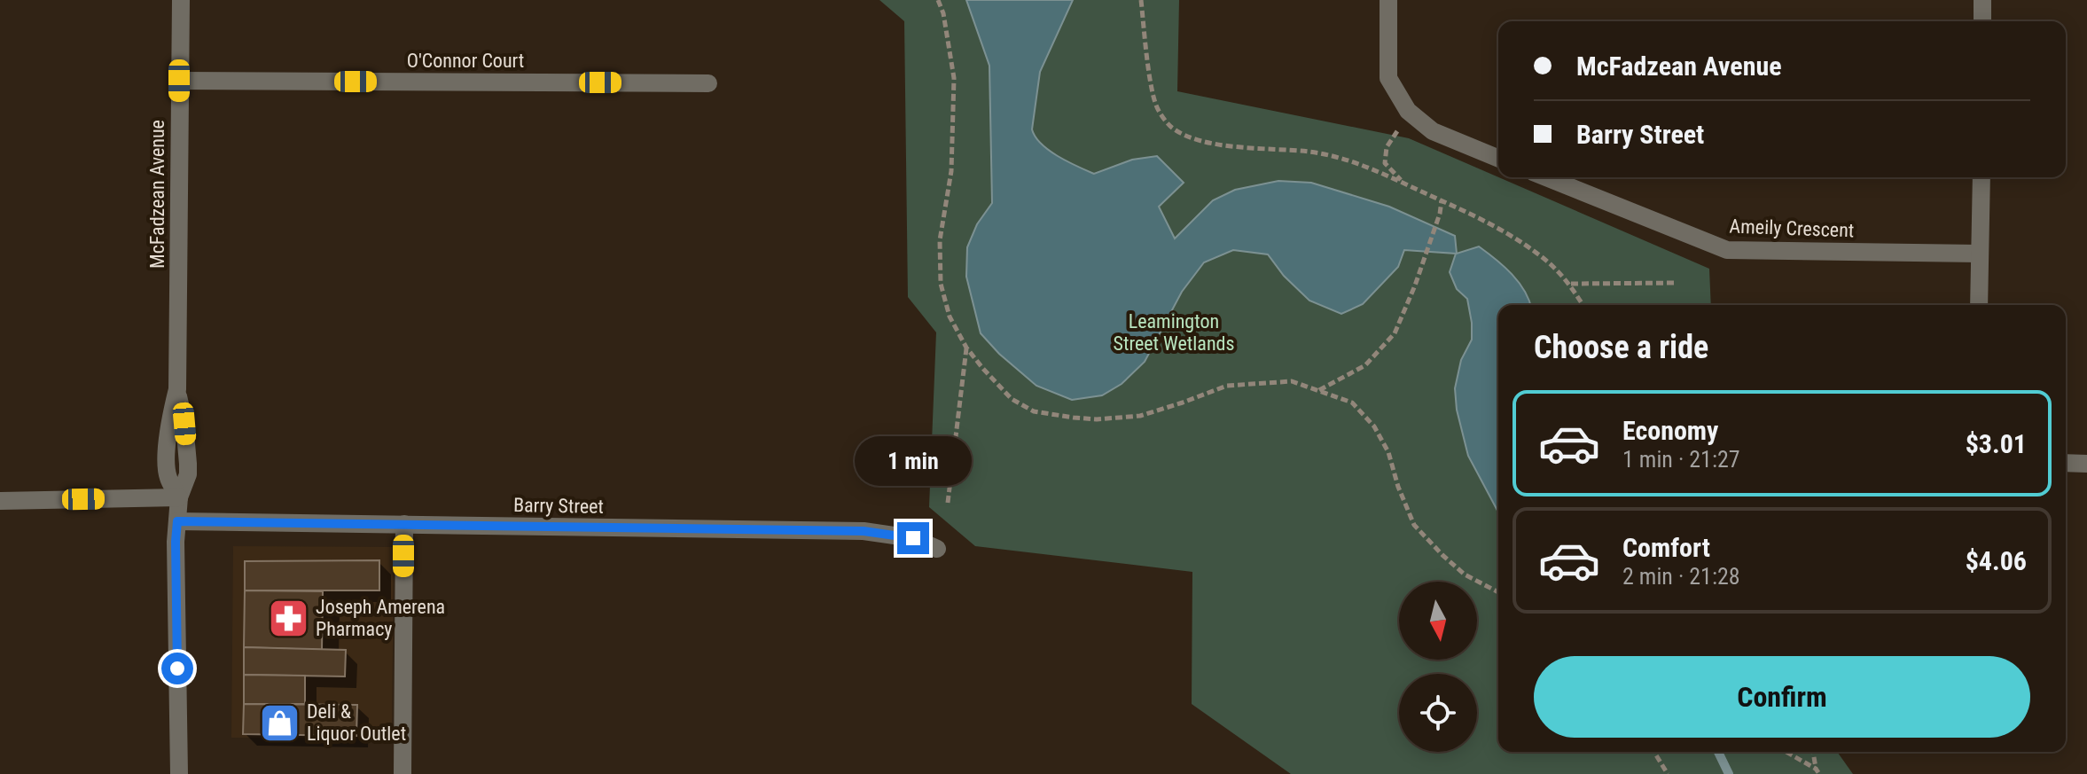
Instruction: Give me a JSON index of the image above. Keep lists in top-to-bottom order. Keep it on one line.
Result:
{"streets":{"street":["O'Connor Court","McFadzean Avenue","Ameily Crescent","Barry Street"]},"crossings":[["O'Connor Court","McFadzean Avenue"],["McFadzean Avenue","Barry Street"]],"parks":["Leamington Street Wetlands"],"places":{"pharmacy":["Joseph Amerena Pharmacy"],"shop":["Deli & Liquor Outlet"]},"north":"bottom","page":{"banner":["McFadzean Avenue","Barry Street"],"heading":"Choose a ride","list":[{"name":"Economy","note":"1 min · 21:27","value":"$3.01"},{"name":"Comfort","note":"2 min · 21:28","value":"$4.06"}],"bubble":"1 min","buttons":"Confirm"}}
